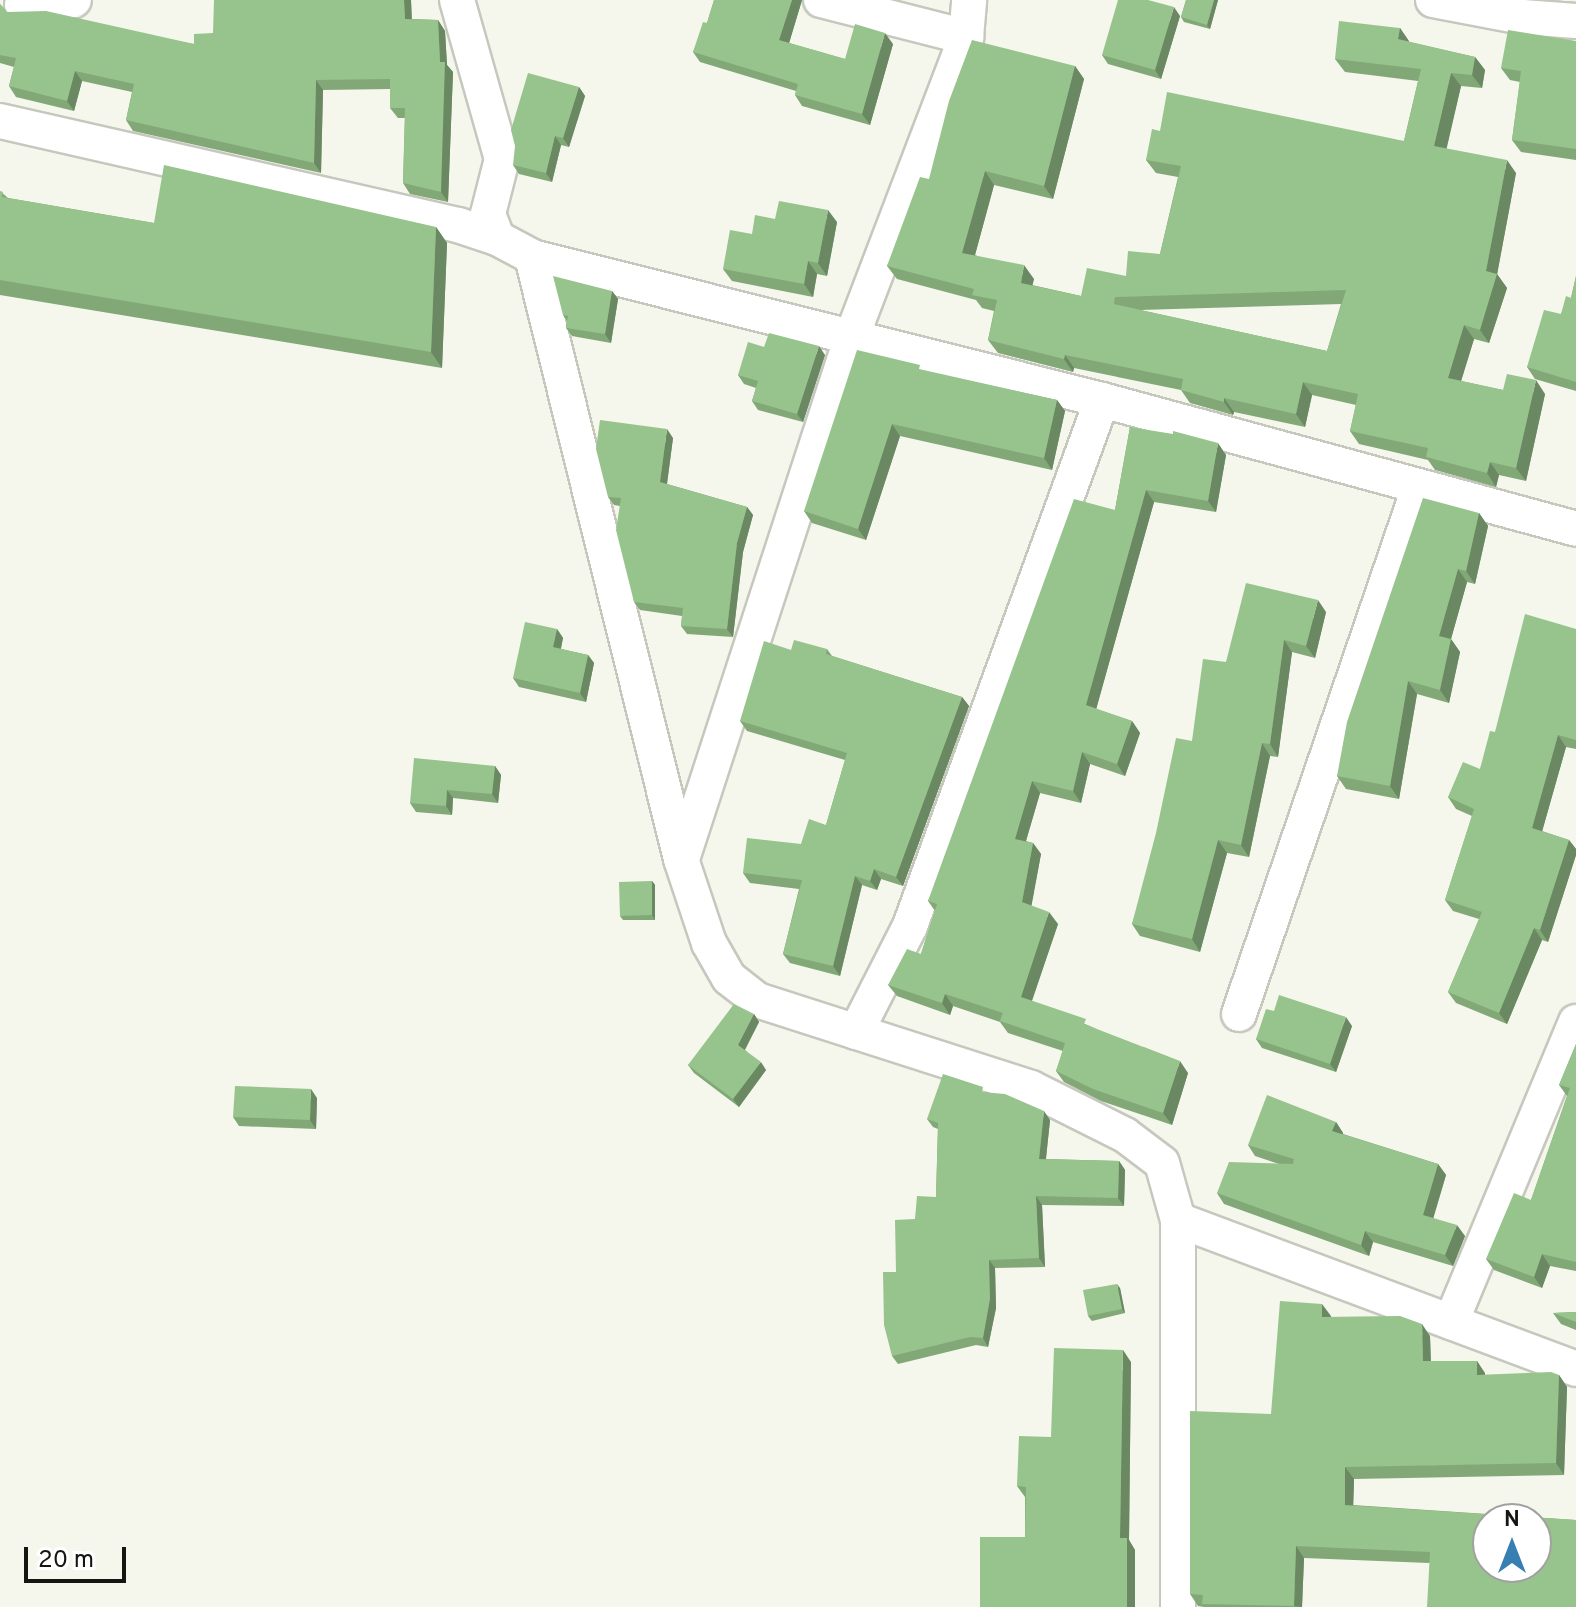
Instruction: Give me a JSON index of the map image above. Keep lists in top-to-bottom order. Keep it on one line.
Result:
{"scale_bar":"20 m","north":"top"}
